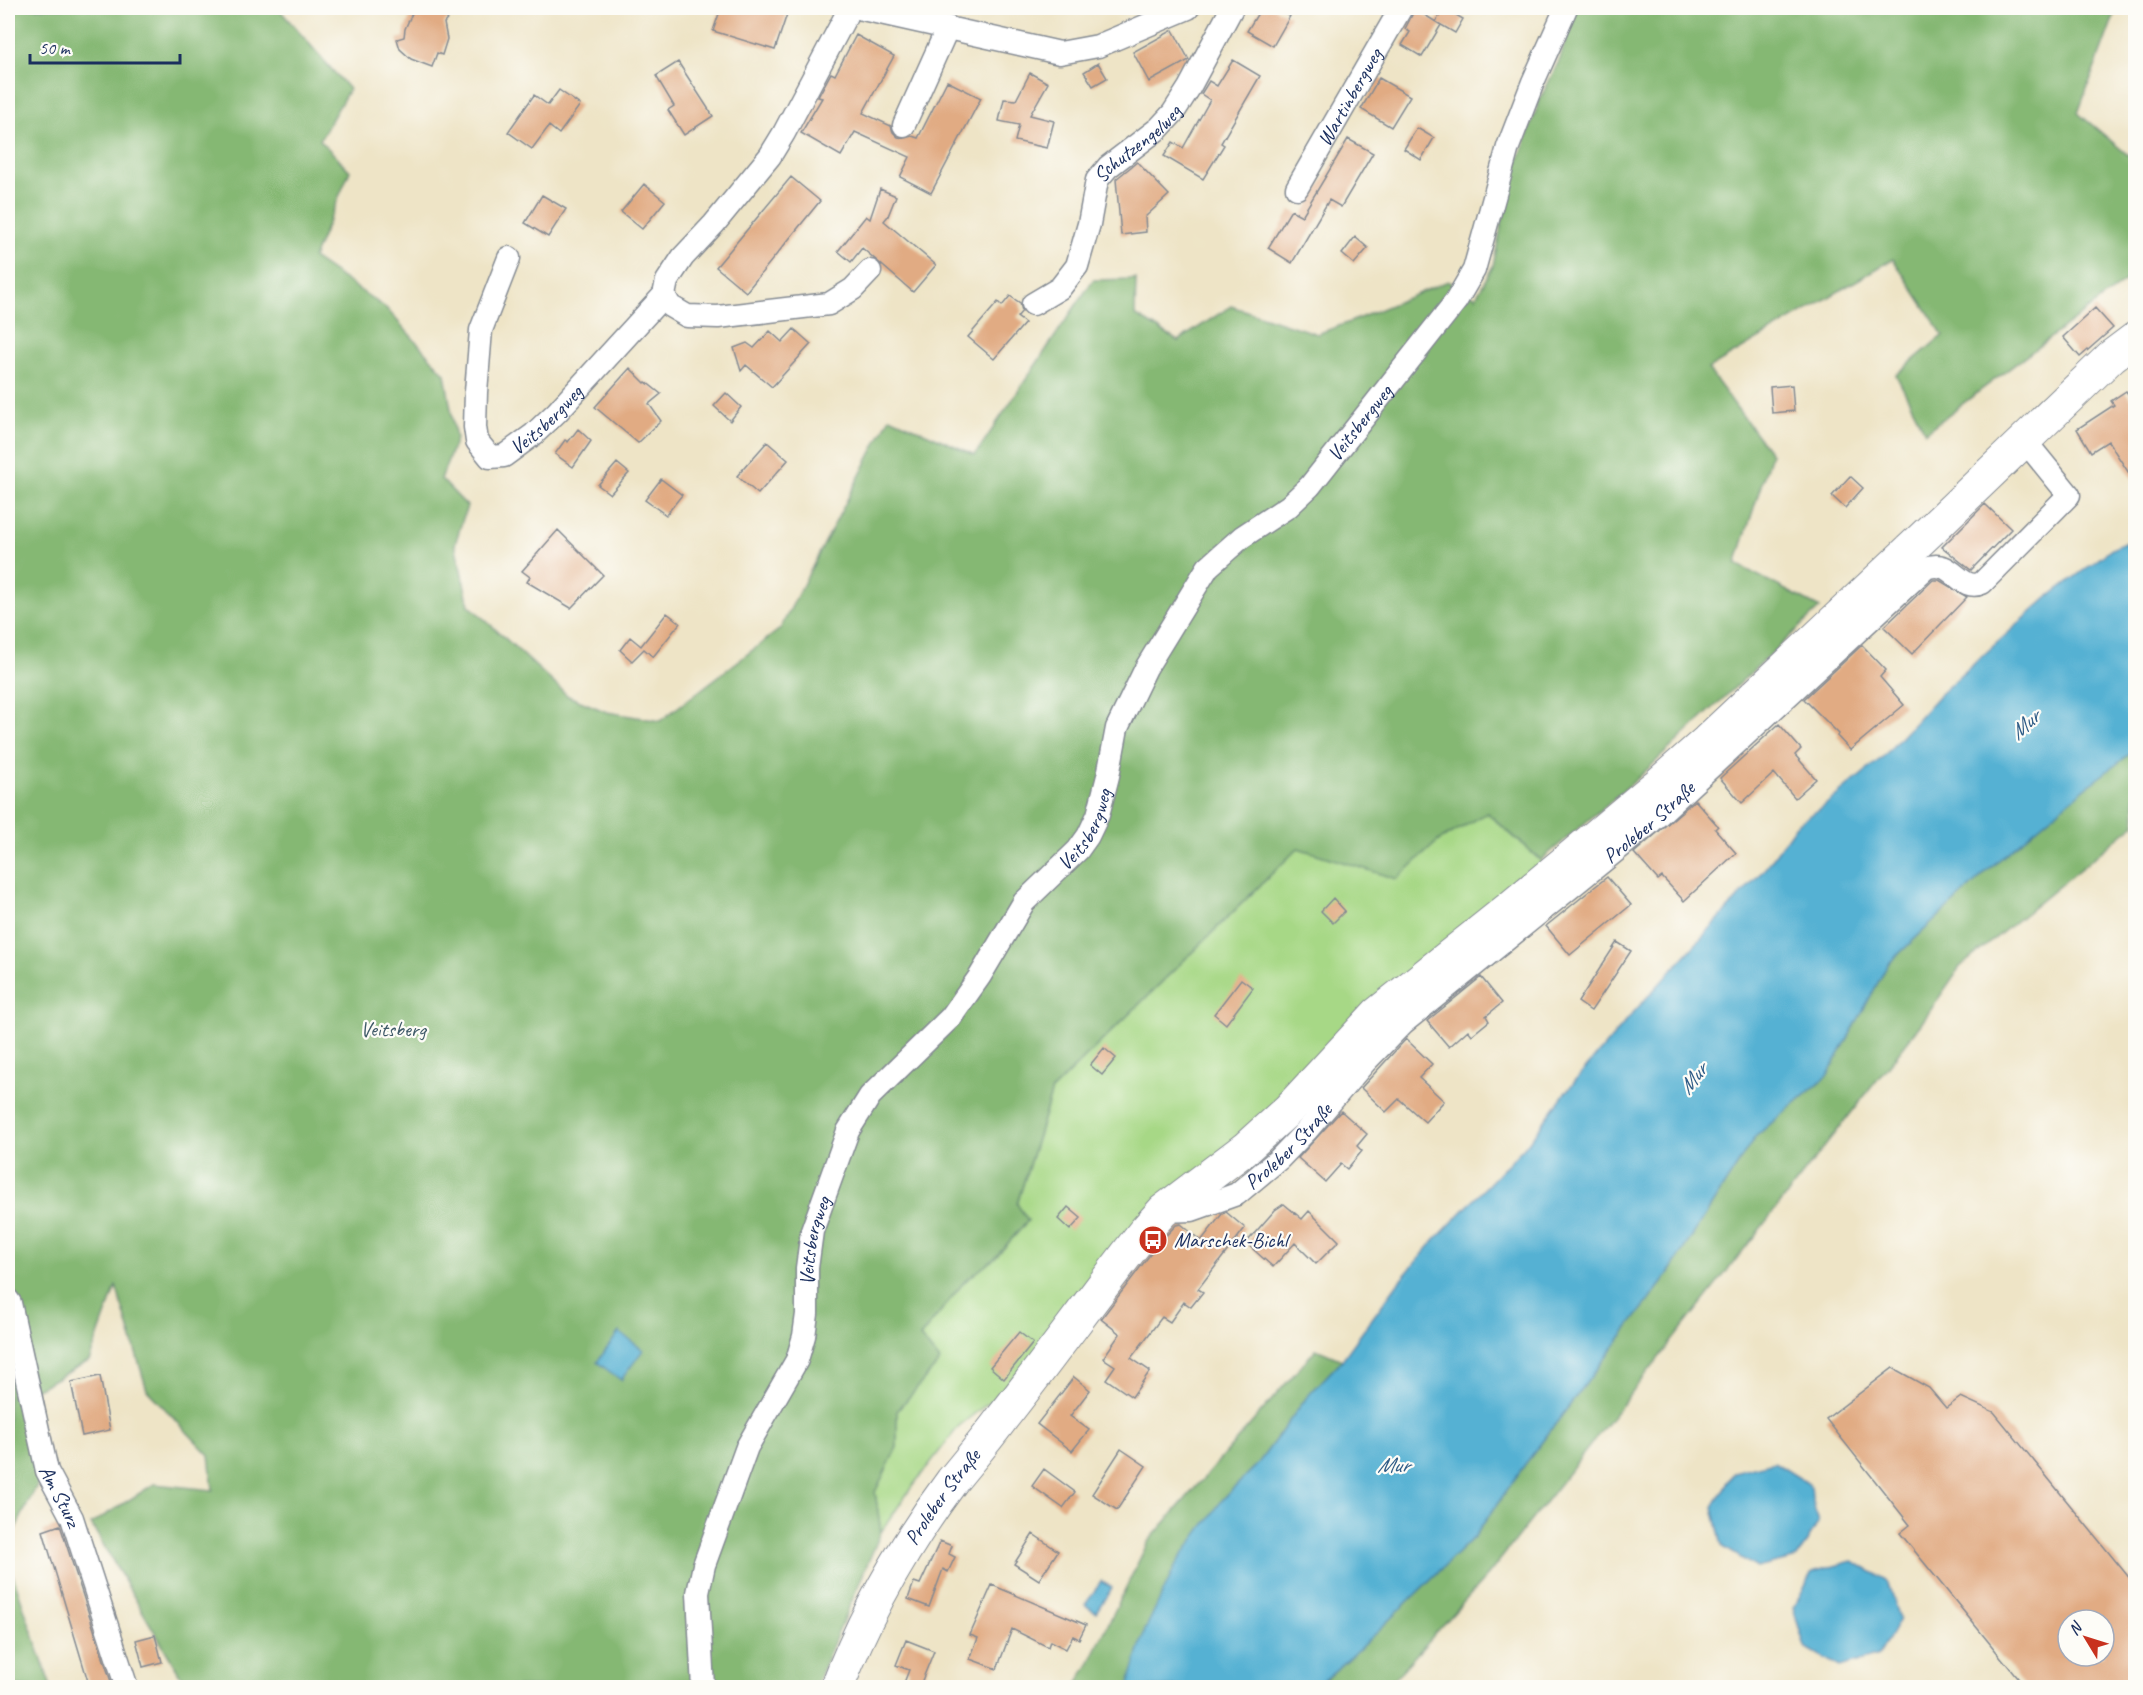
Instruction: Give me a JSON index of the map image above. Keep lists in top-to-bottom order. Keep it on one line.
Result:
{"streets":{"main road":["Proleber Straße"],"street":["Wartinbergweg","Schutzengelweg","Veitsbergweg","Am Sturz"]},"water":["Mur"],"parks":["Veitsberg"],"places":{"bus stop":["Marschek-Bichl"]},"scale_bar":"50 m","north":"top left"}
